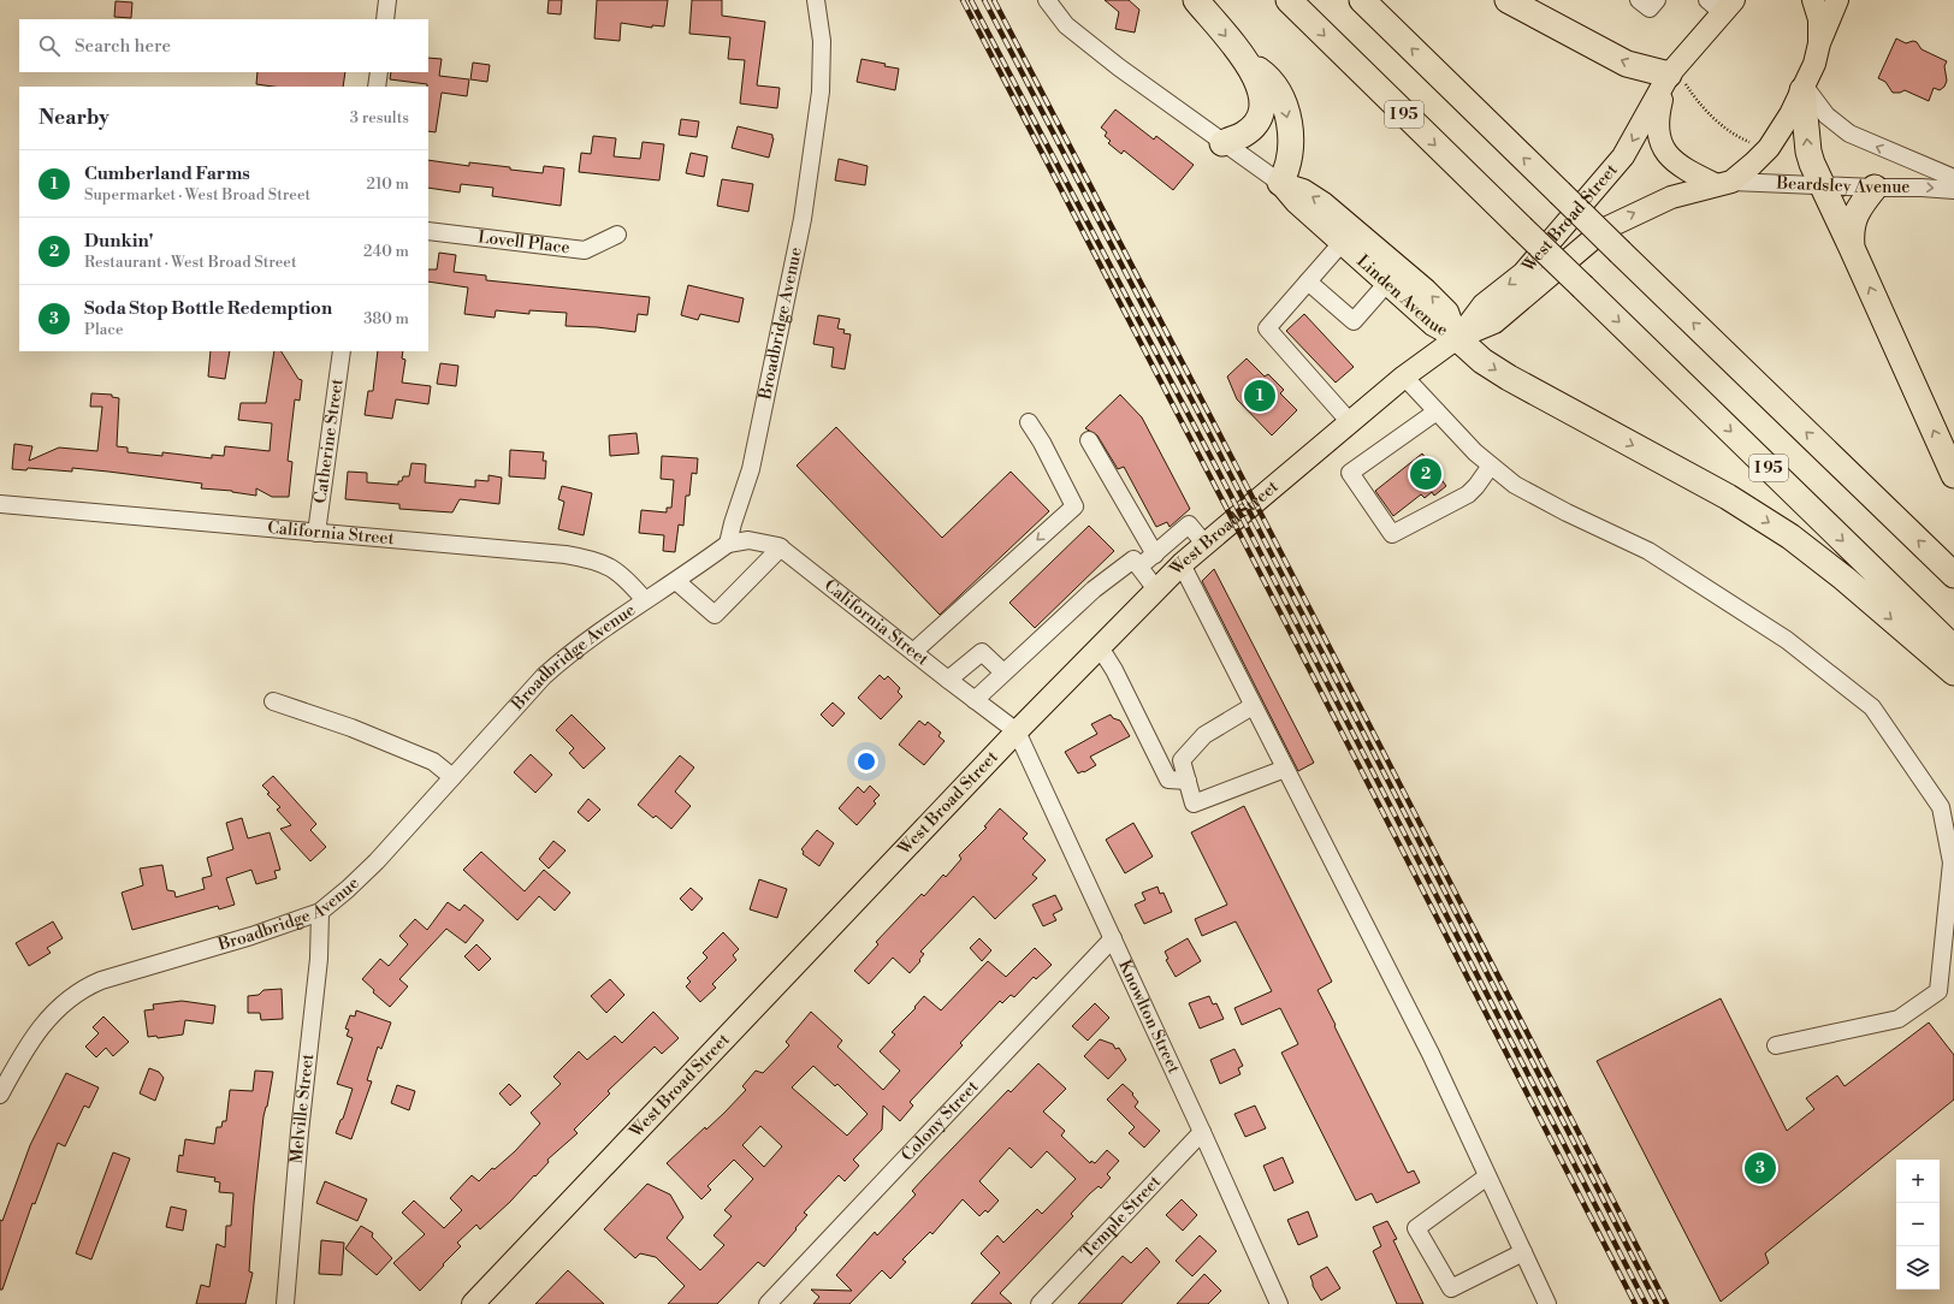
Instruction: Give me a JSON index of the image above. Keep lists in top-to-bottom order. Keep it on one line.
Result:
{"streets":{"highway":["I 95"],"main road":["West Broad Street","Linden Avenue"],"street":["Beardsley Avenue","Lovell Place","Broadbridge Avenue","Catherine Street","California Street","Knowlton Street","Melville Street","Colony Street","Temple Street"]},"crossings":[["Beardsley Avenue","West Broad Street"],["West Broad Street","Linden Avenue"],["West Broad Street","California Street"],["West Broad Street","Knowlton Street"],["Broadbridge Avenue","California Street"],["Broadbridge Avenue","Melville Street"],["Catherine Street","California Street"],["California Street","Knowlton Street"],["Knowlton Street","Colony Street"],["Knowlton Street","Temple Street"]],"page":{"search":"Search here","heading":["Nearby","3 results"],"list":[{"mark":"1","name":"Cumberland Farms","note":"Supermarket · West Broad Street","value":"210 m"},{"mark":"2","name":"Dunkin'","note":"Restaurant · West Broad Street","value":"240 m"},{"mark":"3","name":"Soda Stop Bottle Redemption","note":"Place","value":"380 m"}],"pins":["1","2","3"],"map_buttons":["+","−"]}}
